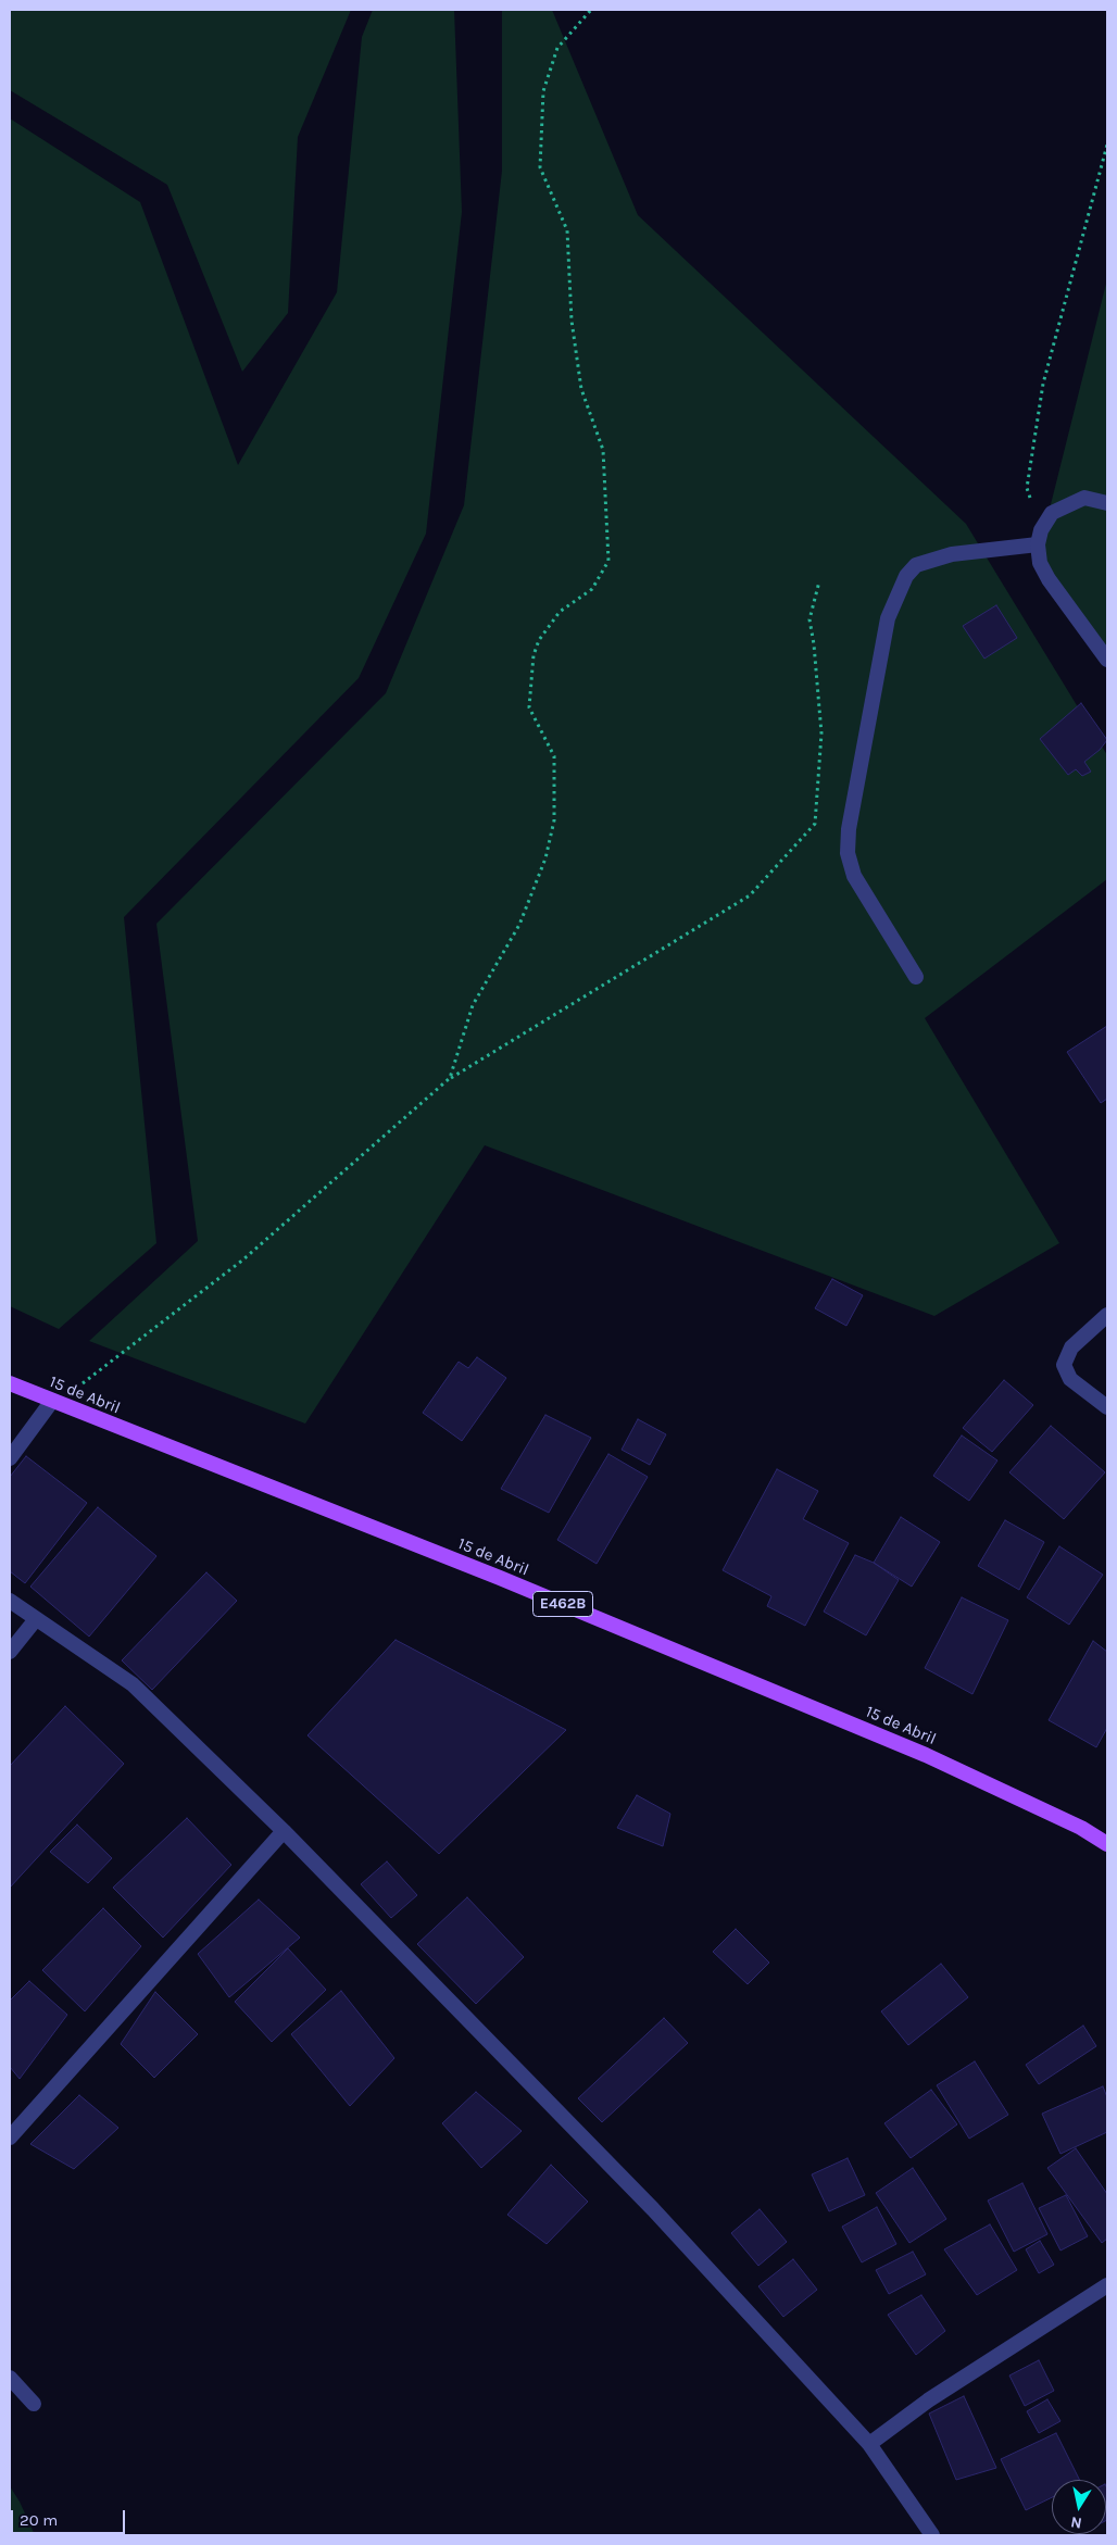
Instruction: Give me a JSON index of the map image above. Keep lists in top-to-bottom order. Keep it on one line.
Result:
{"streets":{"main road":["15 de Abril","E462B"]},"scale_bar":"20 m","north":"bottom"}
